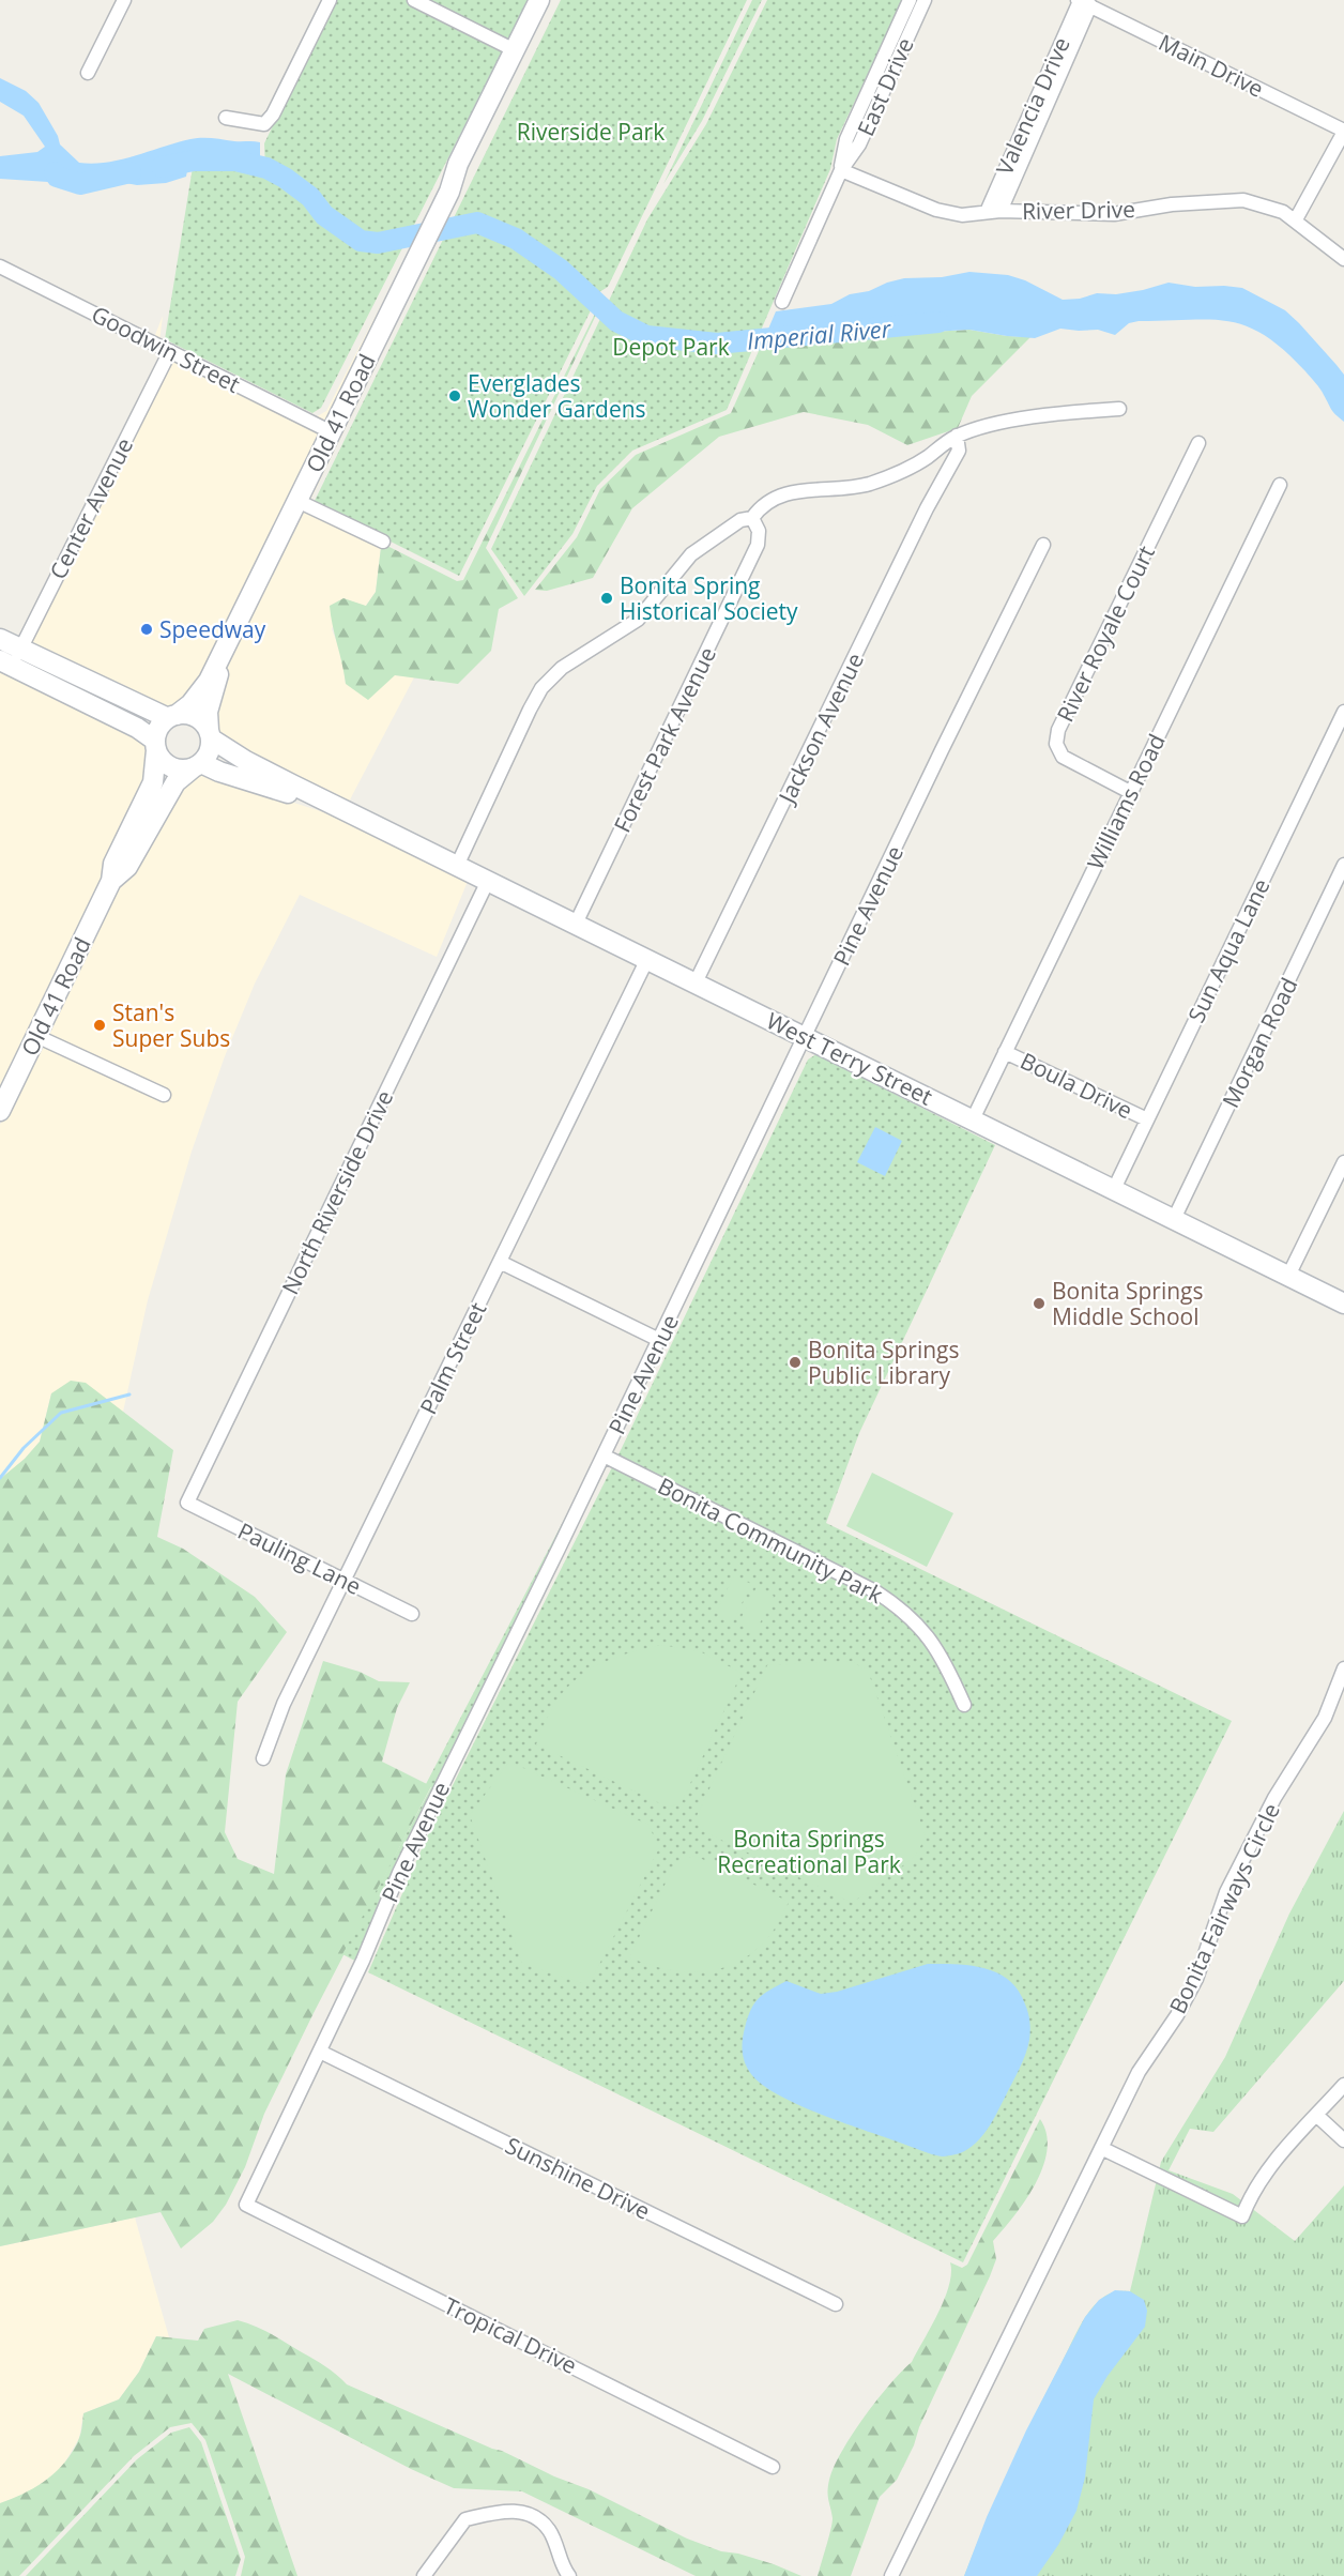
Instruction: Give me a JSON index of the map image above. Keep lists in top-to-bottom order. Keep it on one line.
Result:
{"streets":{"street":["Main Drive","East Drive","Valencia Drive","River Drive","Goodwin Street","Old 41 Road","Center Avenue","River Royale Court","Jackson Avenue","Forest Park Avenue","Williams Road","Pine Avenue","Sun Aqua Lane","Morgan Road","West Terry Street","Boula Drive","North Riverside Drive","Palm Street","Bonita Community Park","Pauling Lane","Bonita Fairways Circle","Sunshine Drive","Tropical Drive"]},"crossings":[["Main Drive","Valencia Drive"],["East Drive","River Drive"],["Valencia Drive","River Drive"],["Goodwin Street","Old 41 Road"],["Goodwin Street","Center Avenue"],["Old 41 Road","West Terry Street"],["River Royale Court","Williams Road"],["Jackson Avenue","West Terry Street"],["Forest Park Avenue","West Terry Street"],["Williams Road","West Terry Street"],["Williams Road","Boula Drive"],["Pine Avenue","West Terry Street"],["Pine Avenue","Bonita Community Park"],["Pine Avenue","Sunshine Drive"],["Pine Avenue","Tropical Drive"],["Sun Aqua Lane","West Terry Street"],["Sun Aqua Lane","Boula Drive"],["Morgan Road","West Terry Street"],["West Terry Street","North Riverside Drive"],["West Terry Street","Palm Street"],["North Riverside Drive","Pauling Lane"],["Palm Street","Pauling Lane"]],"water":["Imperial River"],"parks":["Riverside Park","Depot Park","Bonita Springs Recreational Park"],"places":["Everglades Wonder Gardens","Bonita Spring Historical Society","Speedway","Stan's Super Subs","Bonita Springs Middle School","Bonita Springs Public Library"]}
